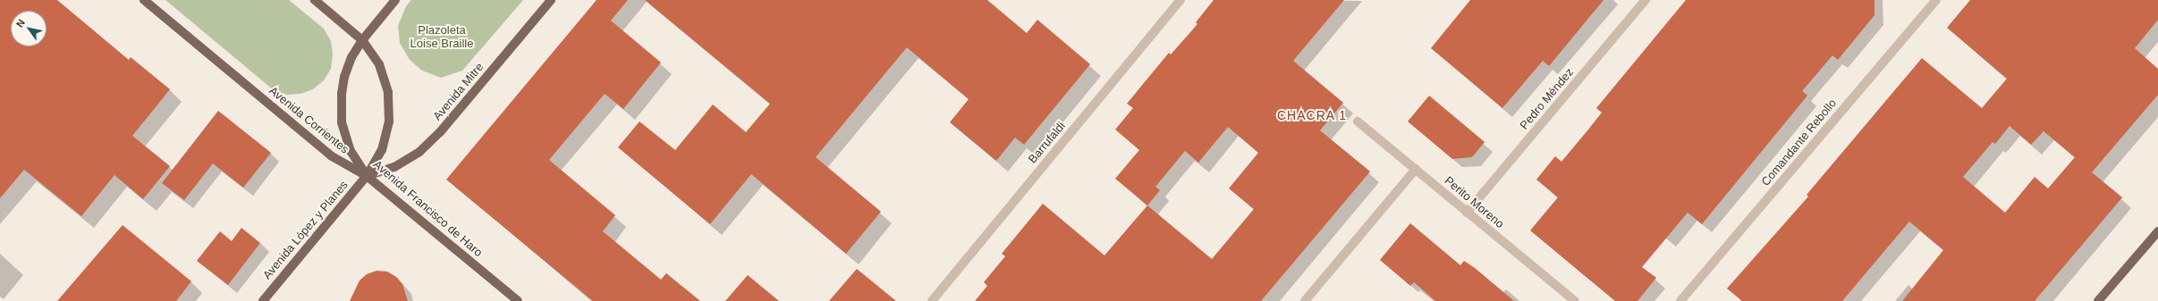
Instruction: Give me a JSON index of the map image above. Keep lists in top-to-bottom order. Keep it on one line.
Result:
{"streets":{"main road":["Avenida Mitre","Avenida Corrientes","Avenida Francisco de Haro","Avenida López y Planes"],"street":["Pedro Méndez","Barrufaldi","Comandante Rebollo","Perito Moreno"]},"crossings":[["Avenida Mitre","Avenida Corrientes"],["Avenida Mitre","Avenida Francisco de Haro"],["Avenida Mitre","Avenida López y Planes"],["Pedro Méndez","Perito Moreno"],["Avenida Corrientes","Avenida Francisco de Haro"],["Avenida Corrientes","Avenida López y Planes"],["Avenida Francisco de Haro","Avenida López y Planes"]],"districts":["CHACRA 1"],"parks":["Plazoleta Loise Braille"],"north":"top left"}
